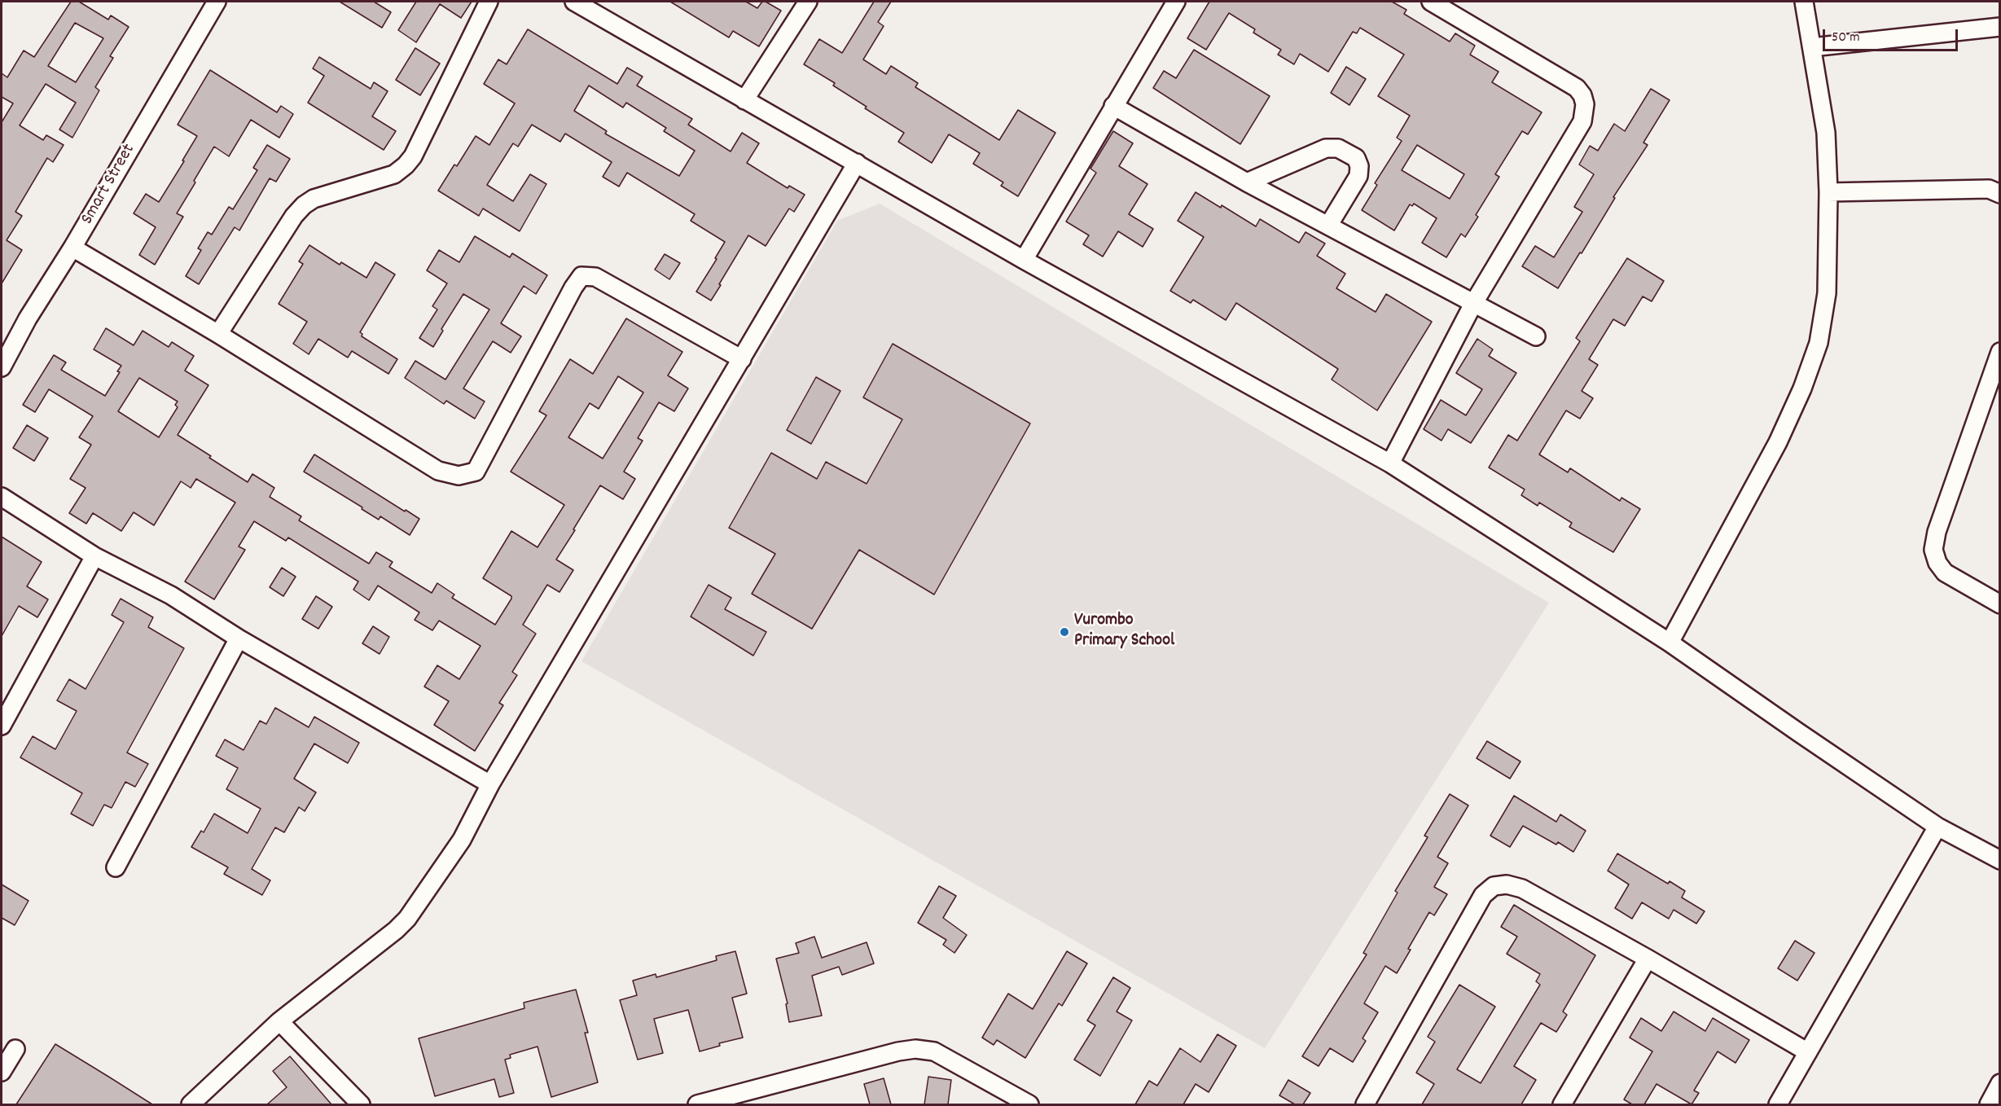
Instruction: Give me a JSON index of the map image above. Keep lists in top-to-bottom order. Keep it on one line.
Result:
{"streets":{"street":["Smart Street"]},"places":["Vurombo Primary School"],"scale_bar":"50 m"}
